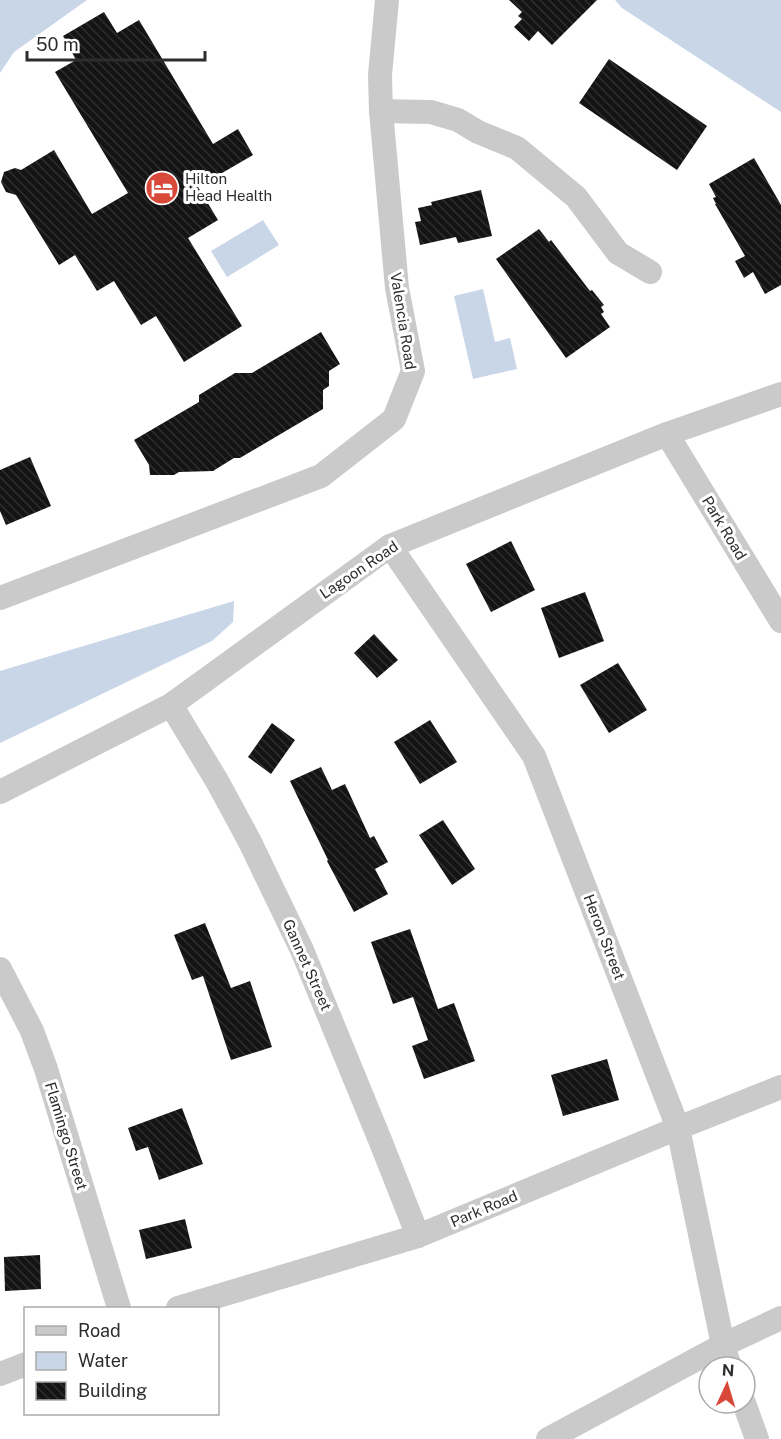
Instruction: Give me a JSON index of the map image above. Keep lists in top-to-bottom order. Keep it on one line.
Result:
{"streets":{"street":["Valencia Road","Park Road","Lagoon Road","Heron Street","Gannet Street","Flamingo Street"]},"crossings":[["Park Road","Lagoon Road"],["Park Road","Heron Street"],["Park Road","Gannet Street"],["Lagoon Road","Heron Street"],["Lagoon Road","Gannet Street"]],"places":{"hotel":["Hilton Head Health"]},"legend":["Road","Water","Building"],"scale_bar":"50 m","north":"top"}
